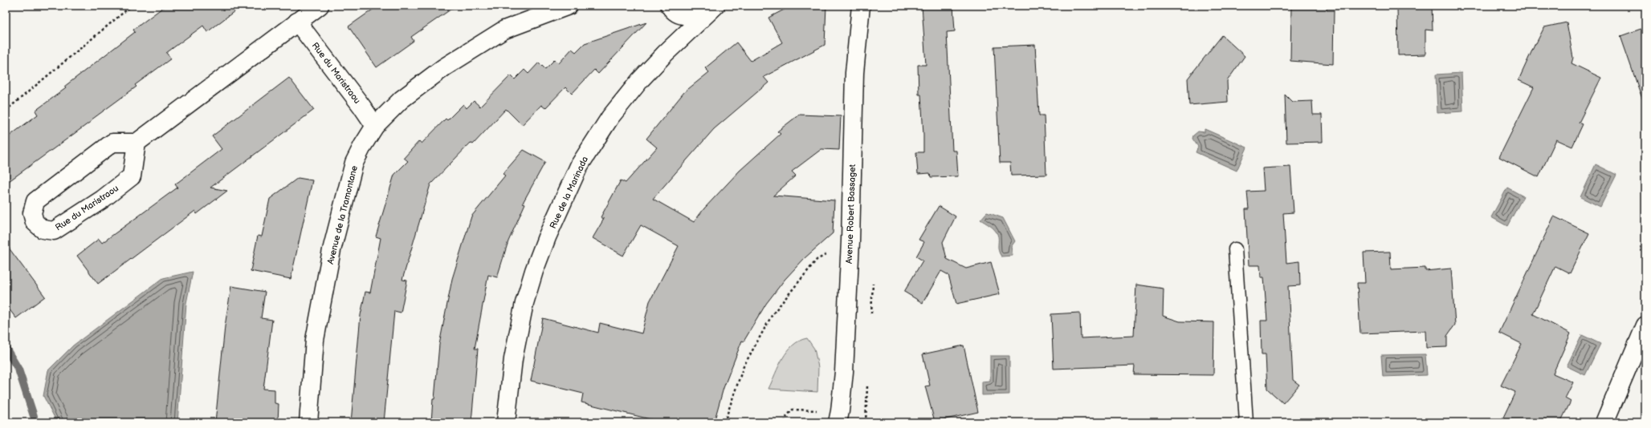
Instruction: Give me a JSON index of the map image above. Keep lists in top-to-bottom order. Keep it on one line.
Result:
{"streets":{"street":["Rue du Maristraou","Rue de la Marinada","Avenue Robert Bassaget","Avenue de la Tramontane"]},"crossings":[["Rue du Maristraou","Avenue de la Tramontane"]]}
